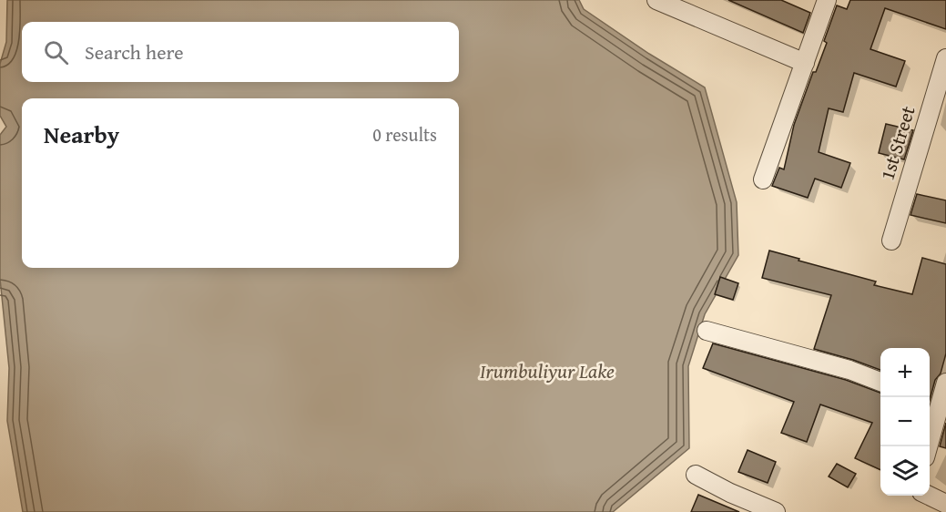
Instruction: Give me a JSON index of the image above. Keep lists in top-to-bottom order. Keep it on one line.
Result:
{"streets":{"street":["1st Street"]},"water":["Irumbuliyur Lake"],"page":{"search":"Search here","heading":["Nearby","0 results"],"map_buttons":["+","−"]}}
